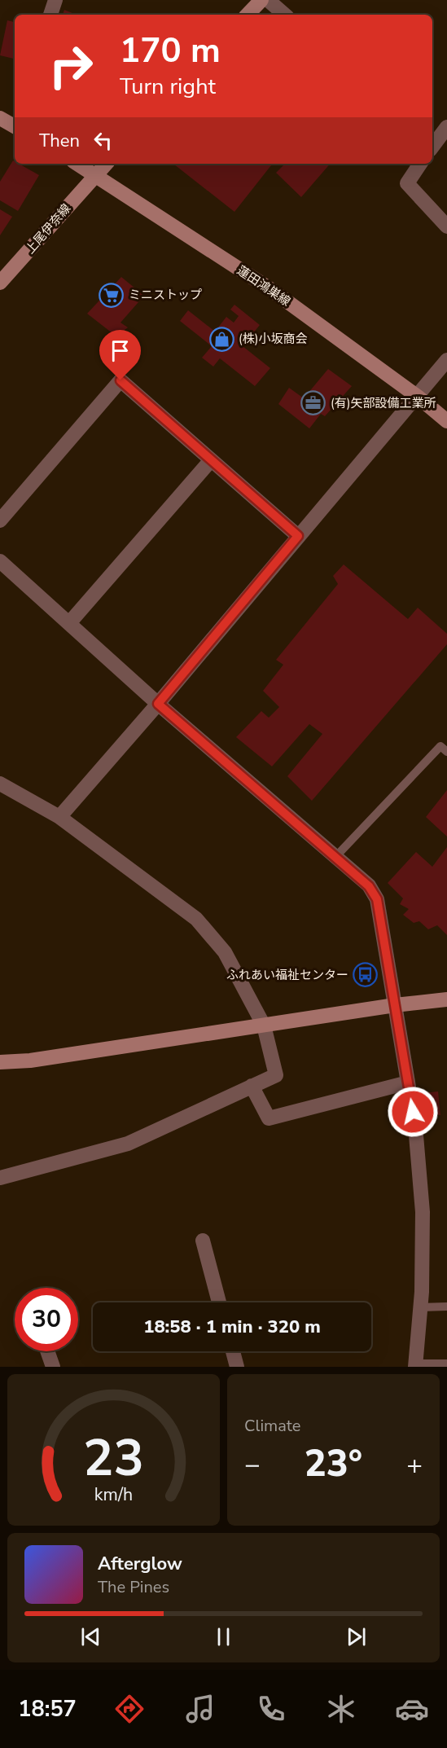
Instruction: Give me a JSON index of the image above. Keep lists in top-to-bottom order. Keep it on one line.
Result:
{"streets":{"street":["上尾伊奈線","蓮田鴻巣線"]},"crossings":[["上尾伊奈線","蓮田鴻巣線"]],"places":{"supermarket":["ミニストップ"],"shop":["(株)小坂商会"],"office":["(有)矢部設備工業所"],"bus stop":["ふれあい福祉センター"]},"page":{"turn":["170 m","Turn right"],"then":"Then","limit":"30","trip":"18:58 · 1 min · 320 m","tile":"Climate","heat":["−","23°","+"],"song":["Afterglow","The Pines"],"tabs":"18:57","gauge":["23","km/h"]}}
